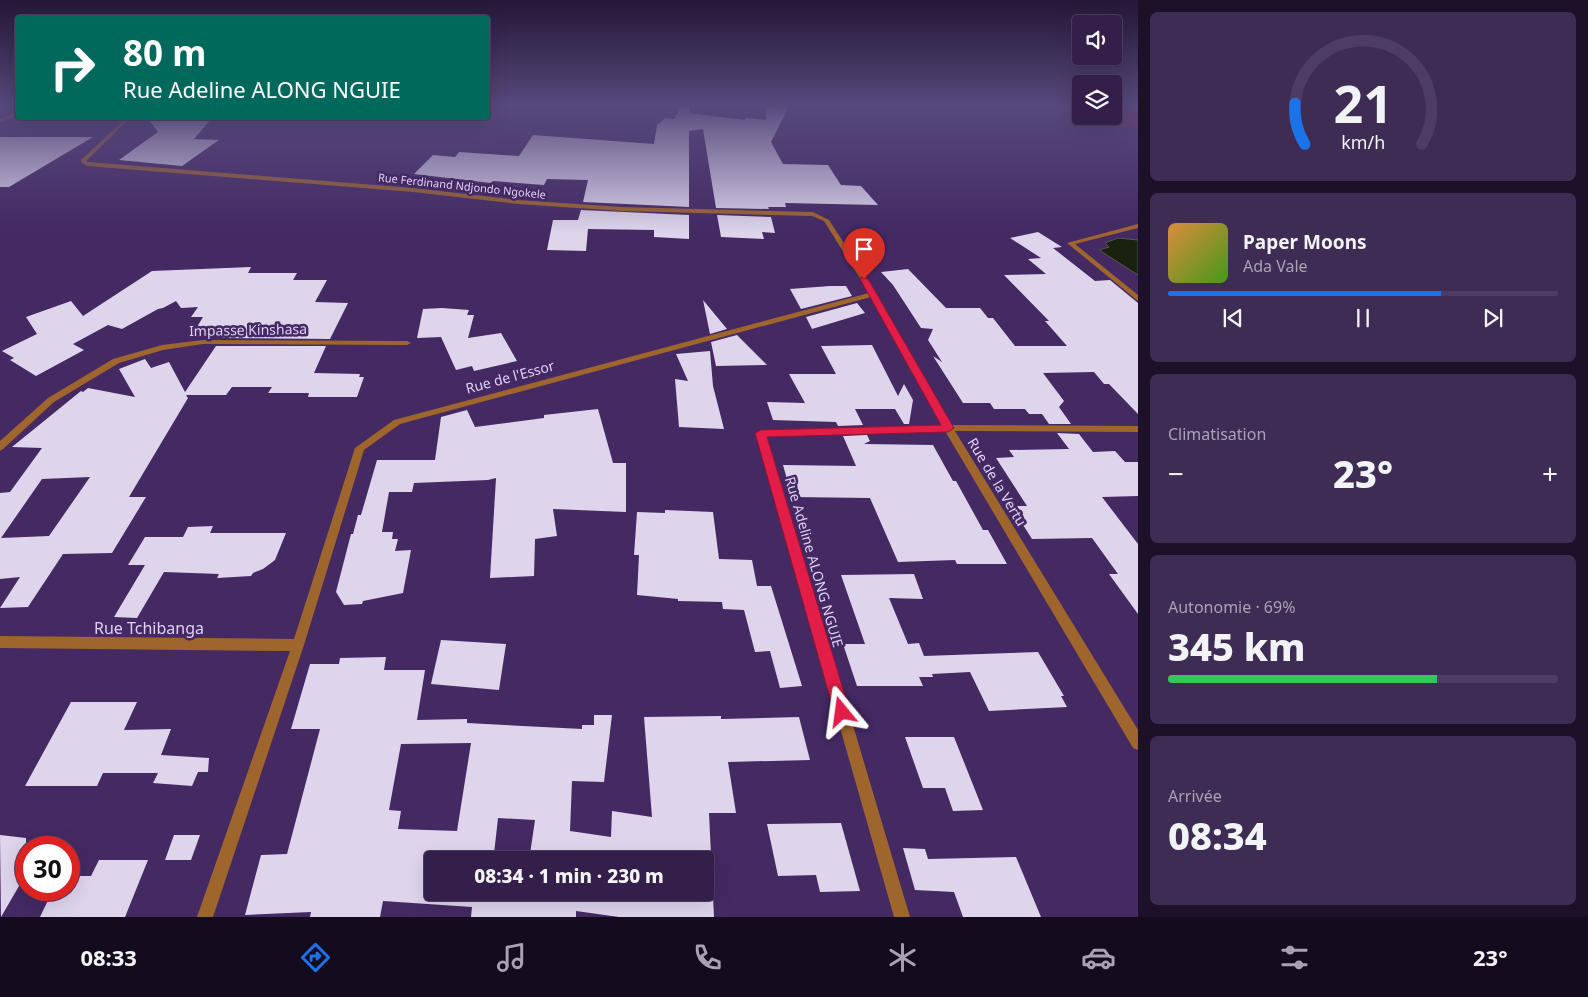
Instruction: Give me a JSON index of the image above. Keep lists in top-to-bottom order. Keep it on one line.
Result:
{"streets":{"street":["Rue Ferdinand Ndjondo Ngokele","Impasse Kinshasa","Rue de l'Essor","Rue de la Vertu","Rue Adeline ALONG NGUIE","Rue Tchibanga"]},"crossings":[["Rue Ferdinand Ndjondo Ngokele","Rue de la Vertu"],["Rue de l'Essor","Rue de la Vertu"],["Rue de l'Essor","Rue Tchibanga"],["Rue de la Vertu","Rue Adeline ALONG NGUIE"]],"page":{"turn":["80 m","Rue Adeline ALONG NGUIE"],"song":["Paper Moons","Ada Vale"],"tile":["Climatisation",["Autonomie · 69%","345 km"],["Arrivée","08:34"]],"heat":["−","23°","+"],"limit":"30","trip":"08:34 · 1 min · 230 m","tabs":["08:33","23°"],"gauge":["21","km/h"]}}
